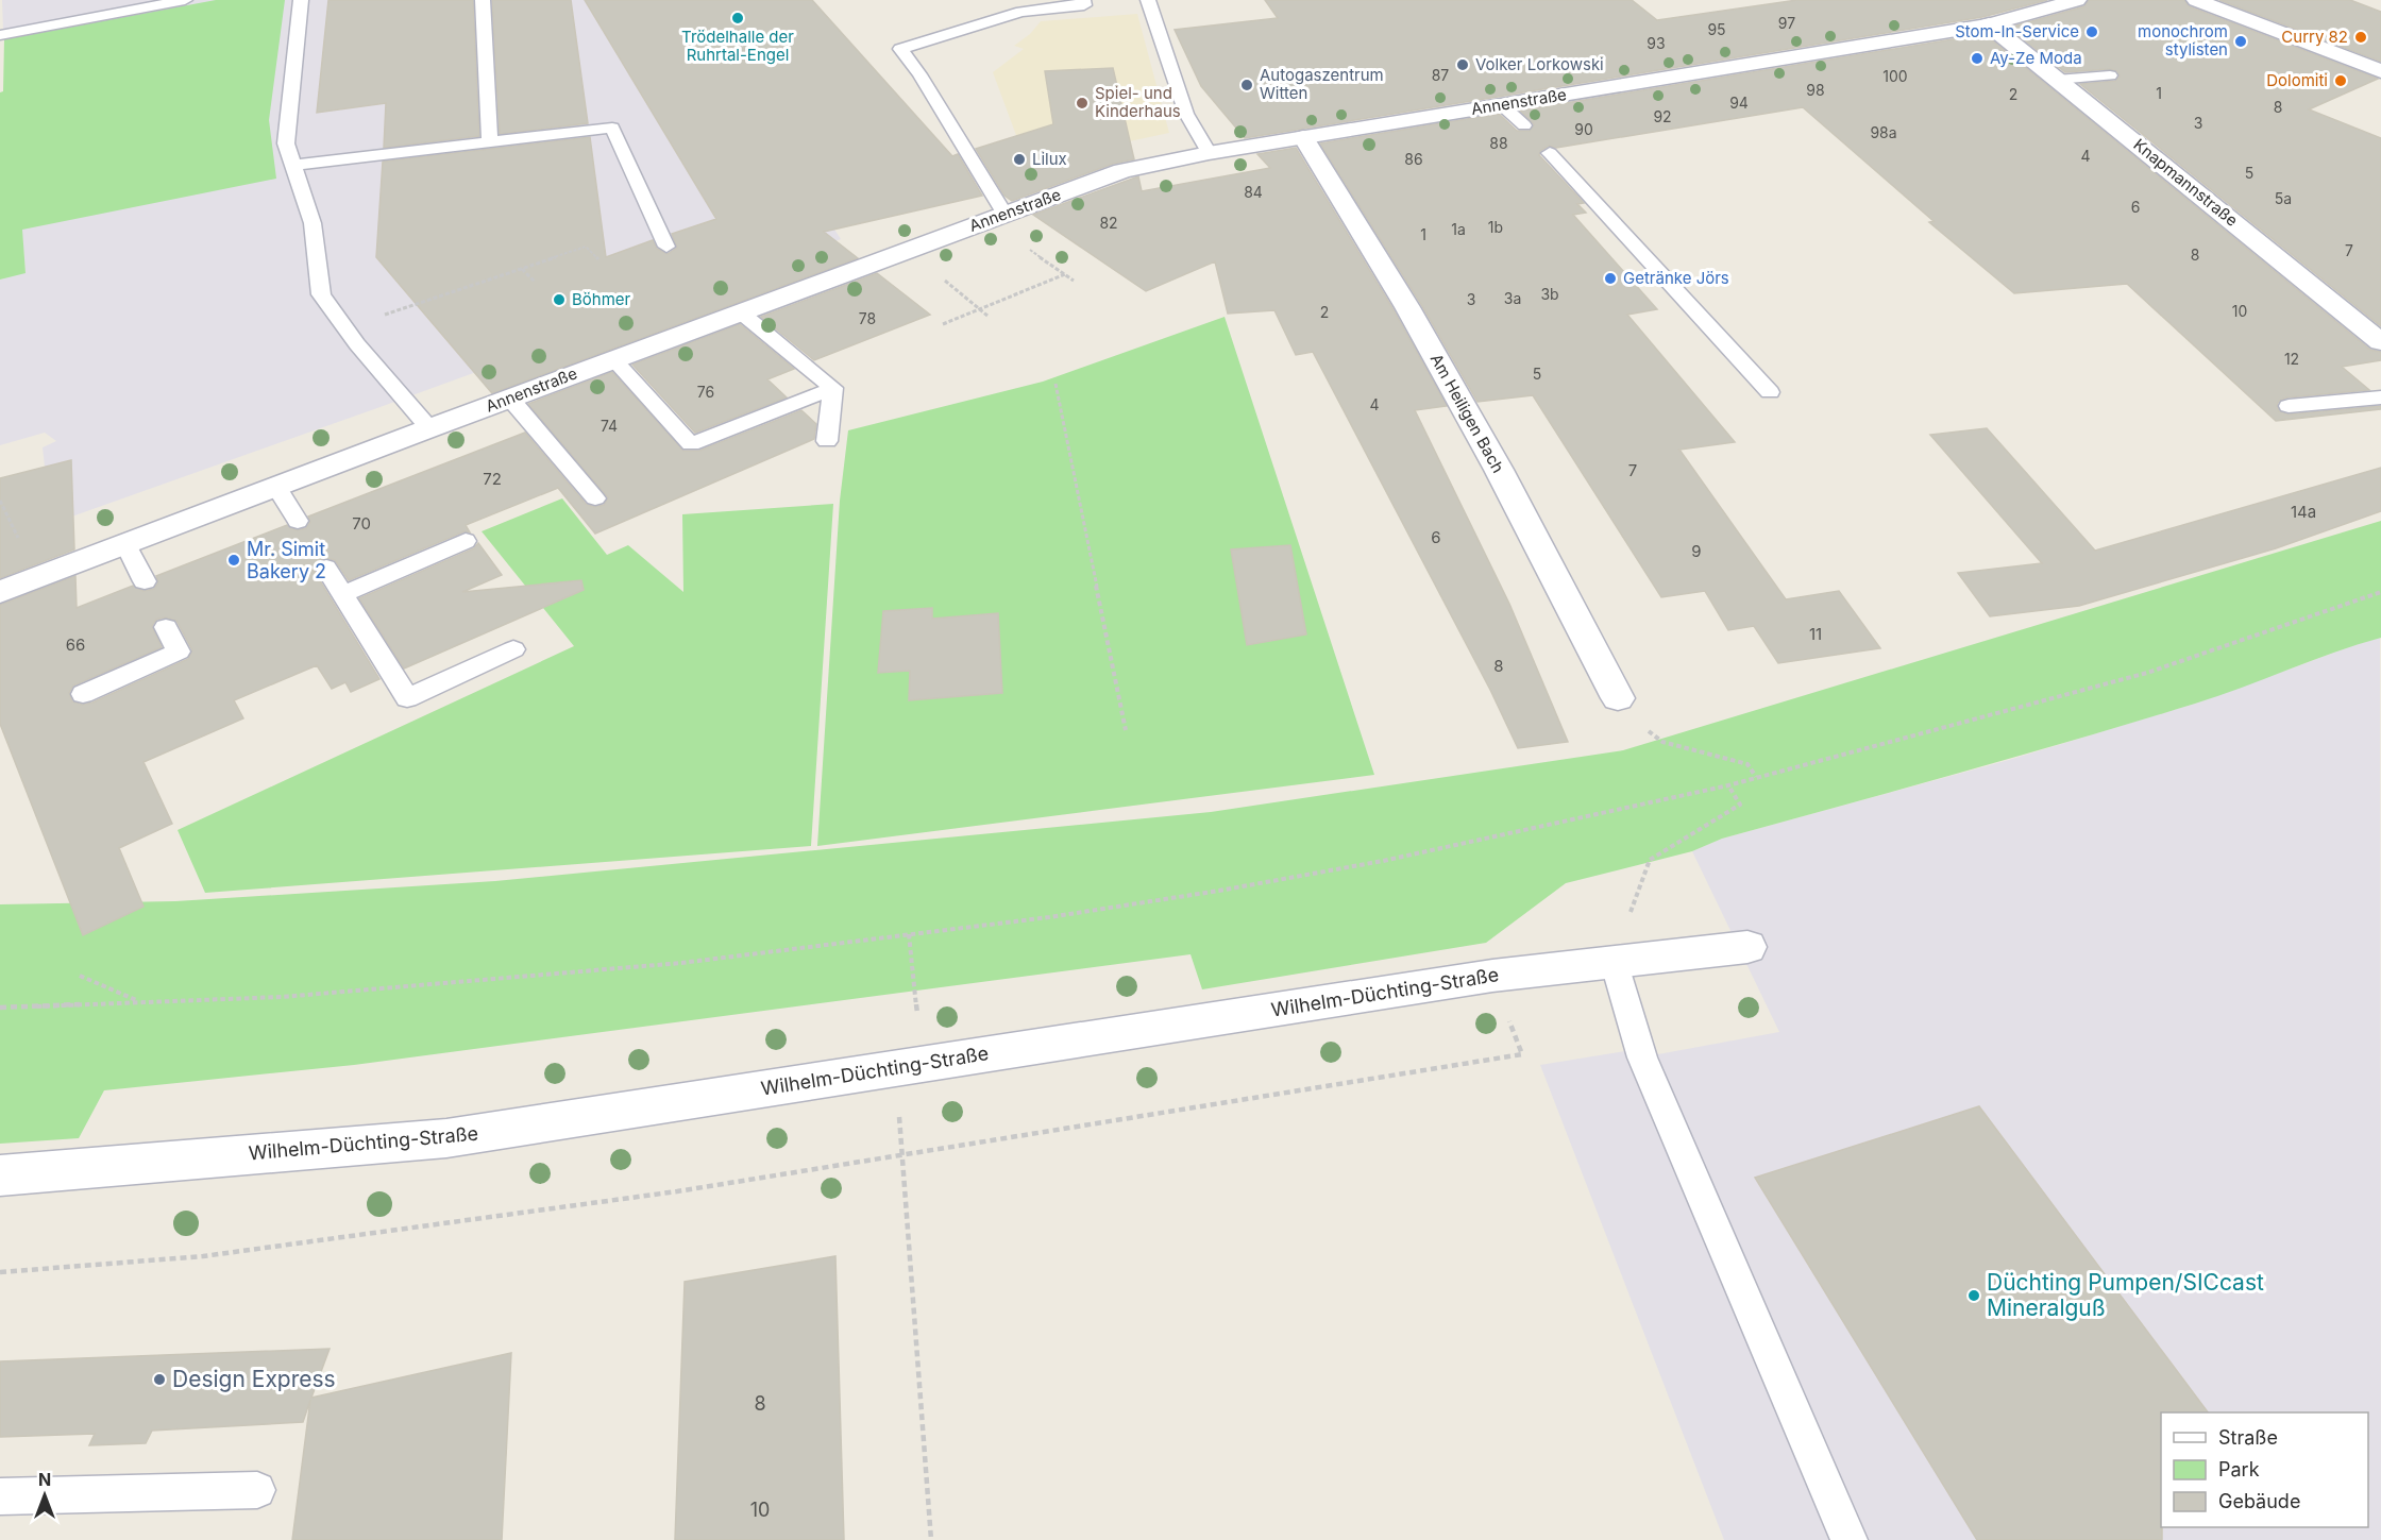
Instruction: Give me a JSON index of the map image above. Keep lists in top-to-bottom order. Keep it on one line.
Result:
{"streets":{"street":["Annenstraße","Knapmannstraße","Am Heiligen Bach","Wilhelm-Düchting-Straße"]},"crossings":[["Annenstraße","Knapmannstraße"],["Annenstraße","Am Heiligen Bach"]],"places":["Trödelhalle der Ruhrtal-Engel","Stom-In-Service","Curry 82","monochrom stylisten","Ay-Ze Moda","Volker Lorkowski","Dolomiti","Autogaszentrum Witten","Spiel- und Kinderhaus","Lilux","Getränke Jörs","Böhmer","Mr. Simit Bakery 2","Düchting Pumpen/SICcast Mineralguß","Design Express"],"house_numbers":["97","95","93","87","100","98","1","2","94","8","92","3","90","98a","88","4","86","5","84","5a","6","82","1b","1a","1","7","8","3b","3a","3","10","2","78","12","5","76","4","74","7","72","14a","70","6","9","11","66","8","8","10"],"legend":["Straße","Park","Gebäude"],"north":"top"}
